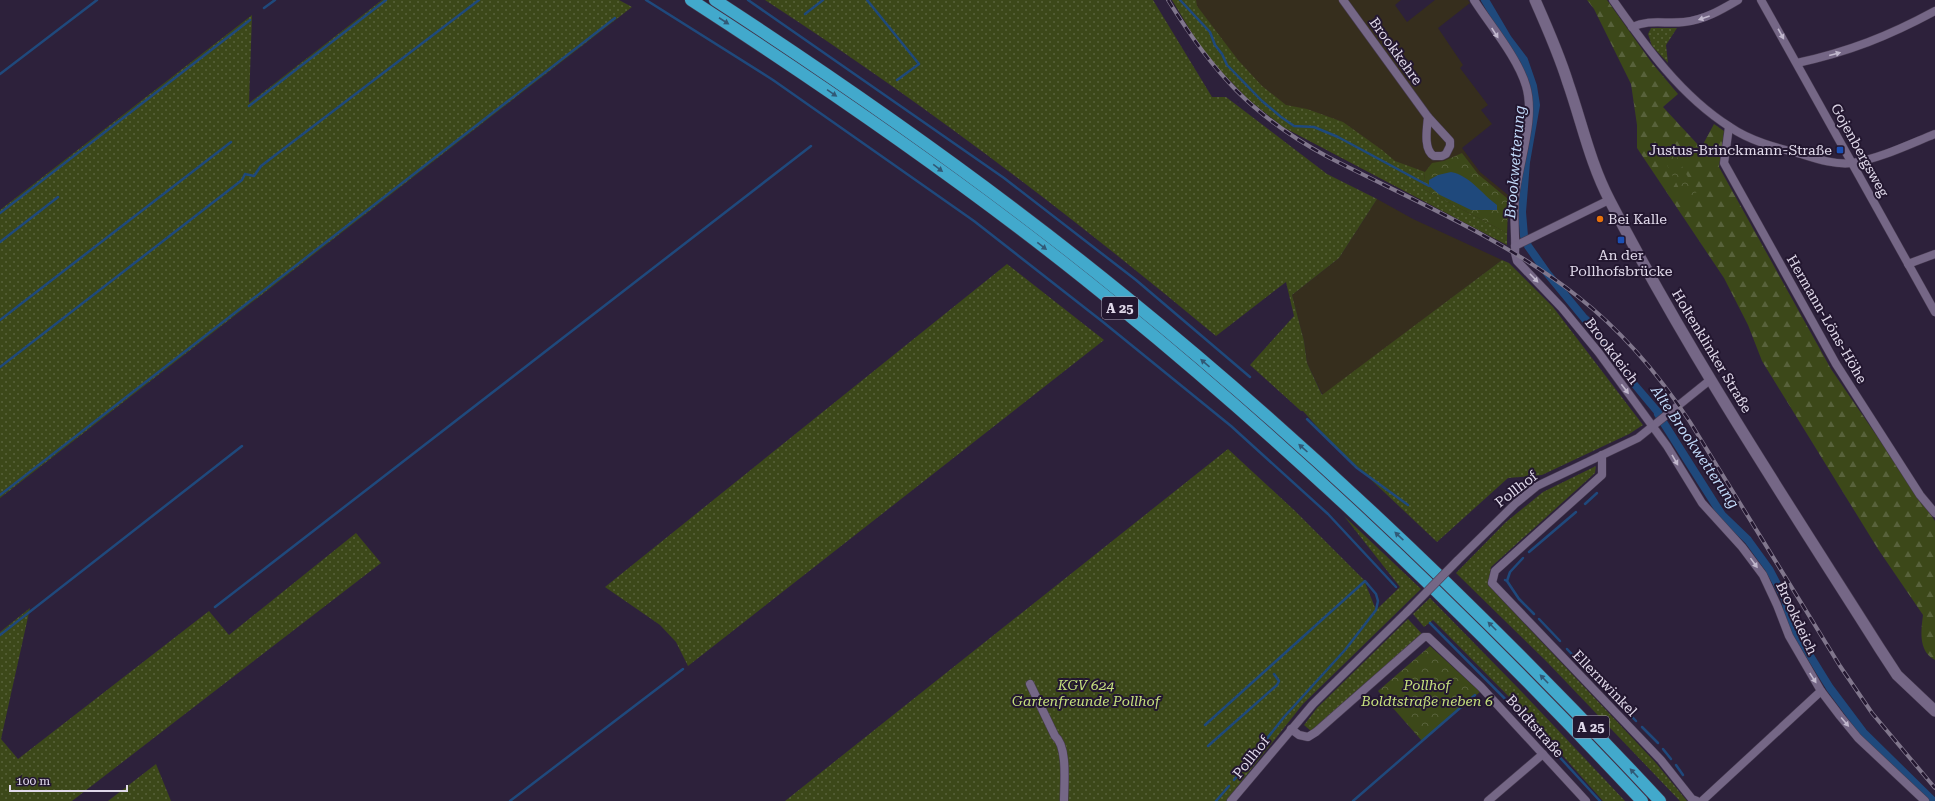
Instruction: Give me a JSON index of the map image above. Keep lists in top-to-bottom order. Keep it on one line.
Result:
{"streets":{"highway":["A 25"],"main road":["Holtenklinker Straße"],"street":["Brookkehre","Gojenbergsweg","Hermann-Löns-Höhe","Brookdeich","Pollhof","Ellernwinkel","Boldtstraße"]},"crossings":[["Brookdeich","Pollhof"],["Holtenklinker Straße","Pollhof"],["Pollhof","Ellernwinkel"],["Pollhof","Boldtstraße"]],"one_way":["Brookdeich"],"water":["Brookwetterung","Alte Brookwetterung"],"parks":["KGV 624 Gartenfreunde Pollhof","Pollhof Boldtstraße neben 6"],"places":{"transit":["Justus-Brinckmann-Straße","An der Pollhofsbrücke"],"other":["Bei Kalle"]},"scale_bar":"100 m"}
